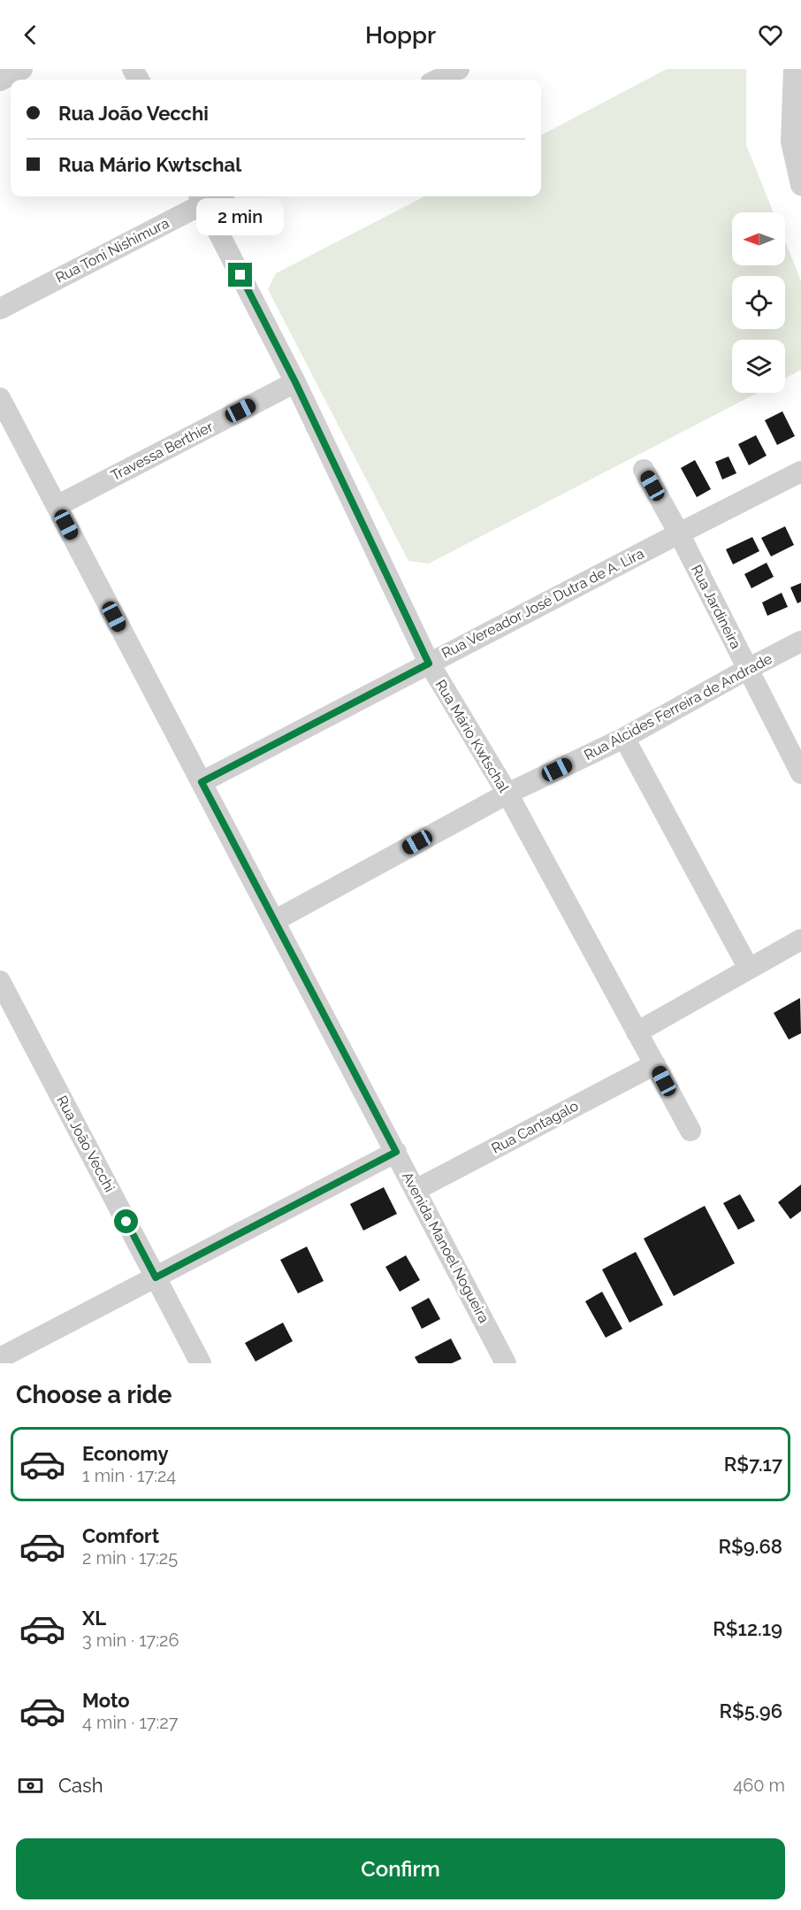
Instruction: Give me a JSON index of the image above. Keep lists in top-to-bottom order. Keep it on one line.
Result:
{"streets":{"street":["Rua Toni Nishimura","Travessa Berthier","Rua Vereador José Dutra de A. Lira","Rua Jardineira","Rua Alcides Ferreira de Andrade","Rua Mário Kwtschal","Rua Cantagalo","Rua João Vecchi","Avenida Manoel Nogueira"]},"crossings":[["Rua Toni Nishimura","Rua Mário Kwtschal"],["Travessa Berthier","Rua Mário Kwtschal"],["Travessa Berthier","Avenida Manoel Nogueira"],["Rua Vereador José Dutra de A. Lira","Rua Jardineira"],["Rua Vereador José Dutra de A. Lira","Rua Mário Kwtschal"],["Rua Vereador José Dutra de A. Lira","Avenida Manoel Nogueira"],["Rua Jardineira","Rua Alcides Ferreira de Andrade"],["Rua Alcides Ferreira de Andrade","Rua Mário Kwtschal"],["Rua Alcides Ferreira de Andrade","Avenida Manoel Nogueira"],["Rua Mário Kwtschal","Rua Cantagalo"],["Rua Cantagalo","Avenida Manoel Nogueira"]],"north":"left","page":{"header":"Hoppr","banner":["Rua João Vecchi","Rua Mário Kwtschal"],"bubble":"2 min","heading":"Choose a ride","list":[{"name":"Economy","note":"1 min · 17:24","value":"R$7.17"},{"name":"Comfort","note":"2 min · 17:25","value":"R$9.68"},{"name":"XL","note":"3 min · 17:26","value":"R$12.19"},{"name":"Moto","note":"4 min · 17:27","value":"R$5.96"}],"pay":["Cash","460 m"],"buttons":"Confirm"}}
